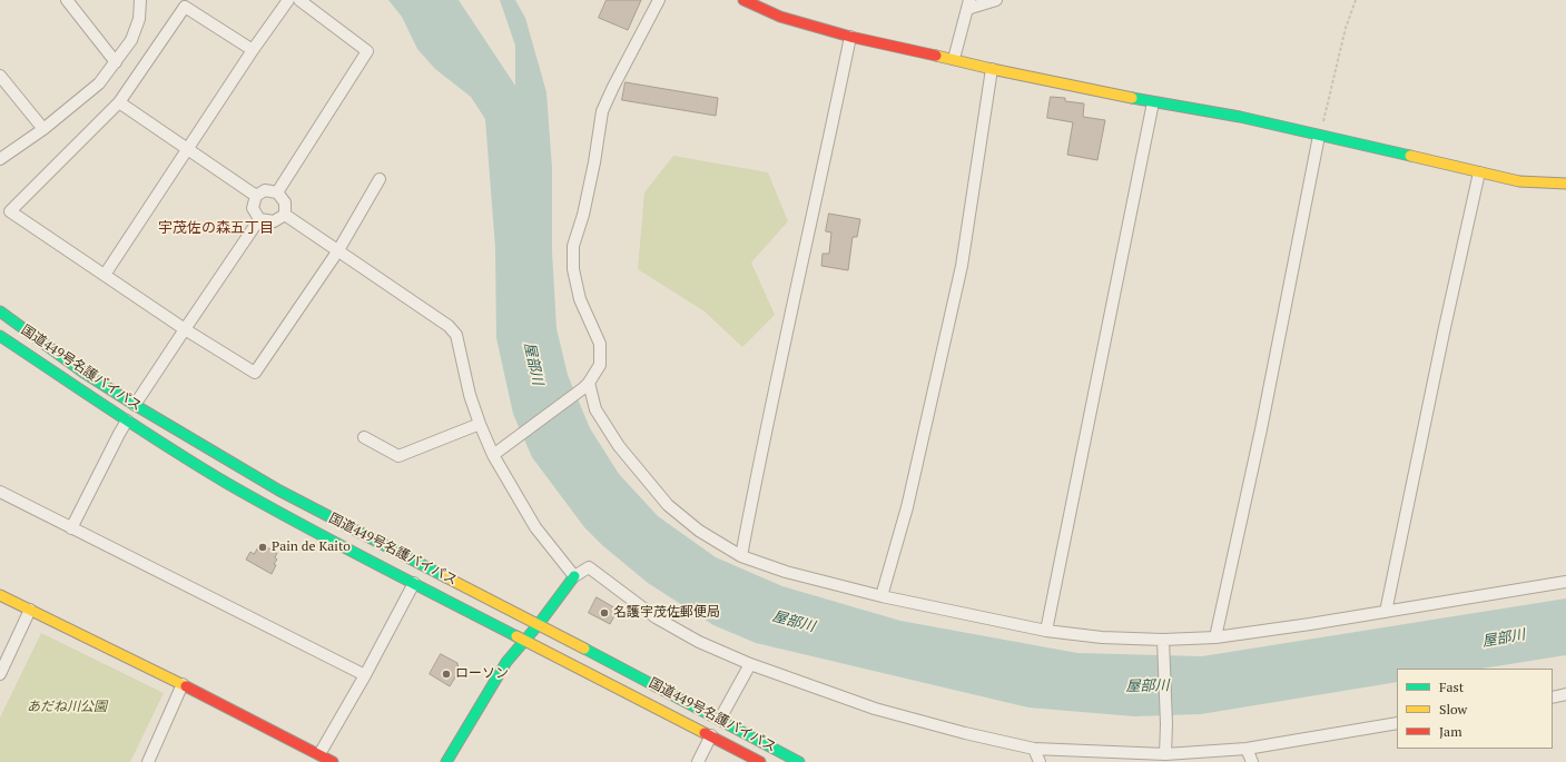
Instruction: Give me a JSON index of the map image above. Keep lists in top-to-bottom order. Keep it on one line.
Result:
{"streets":{"main road":["国道449号名護バイパス"]},"districts":["宇茂佐の森五丁目"],"water":["屋部川"],"parks":["あだね川公園"],"places":["Pain de Kaito","名護宇茂佐郵便局","ローソン"],"legend":["Fast","Slow","Jam"]}
